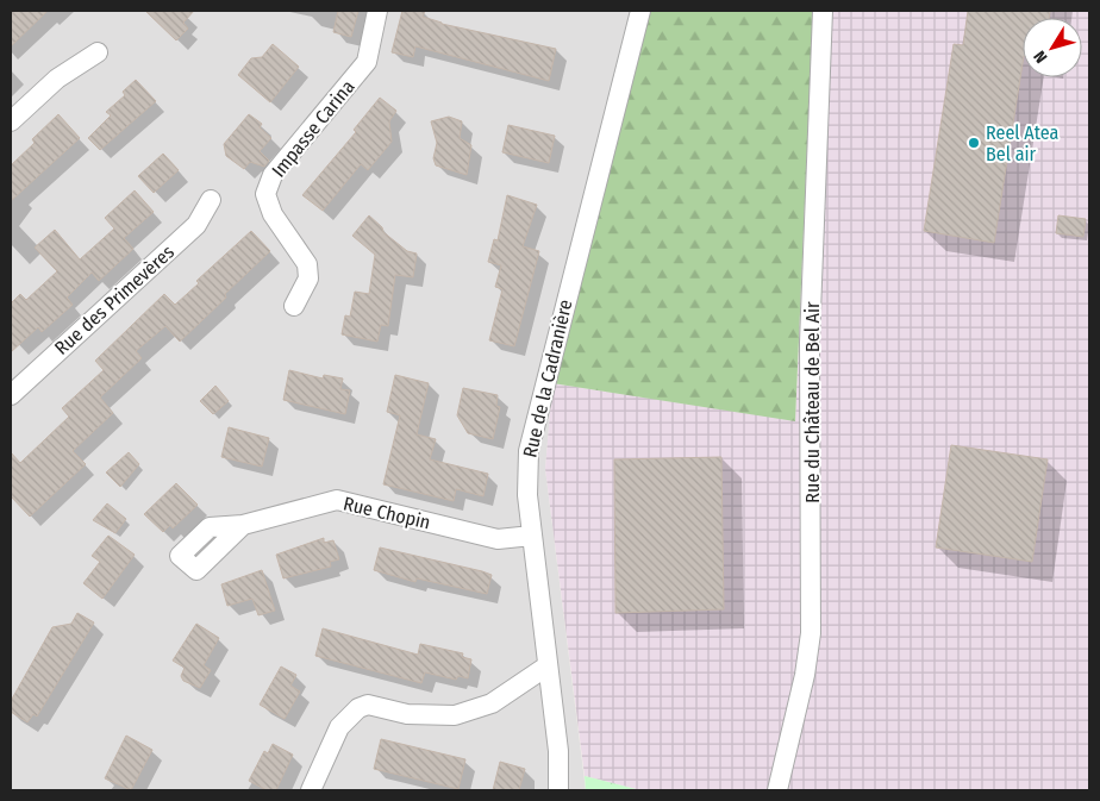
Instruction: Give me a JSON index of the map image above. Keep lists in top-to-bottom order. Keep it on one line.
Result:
{"streets":{"street":["Impasse Carina","Rue des Primevères","Rue de la Cadranière","Rue du Château de Bel Air","Rue Chopin"]},"crossings":[["Rue de la Cadranière","Rue Chopin"]],"places":["Reel Atea Bel air"],"north":"bottom left"}
